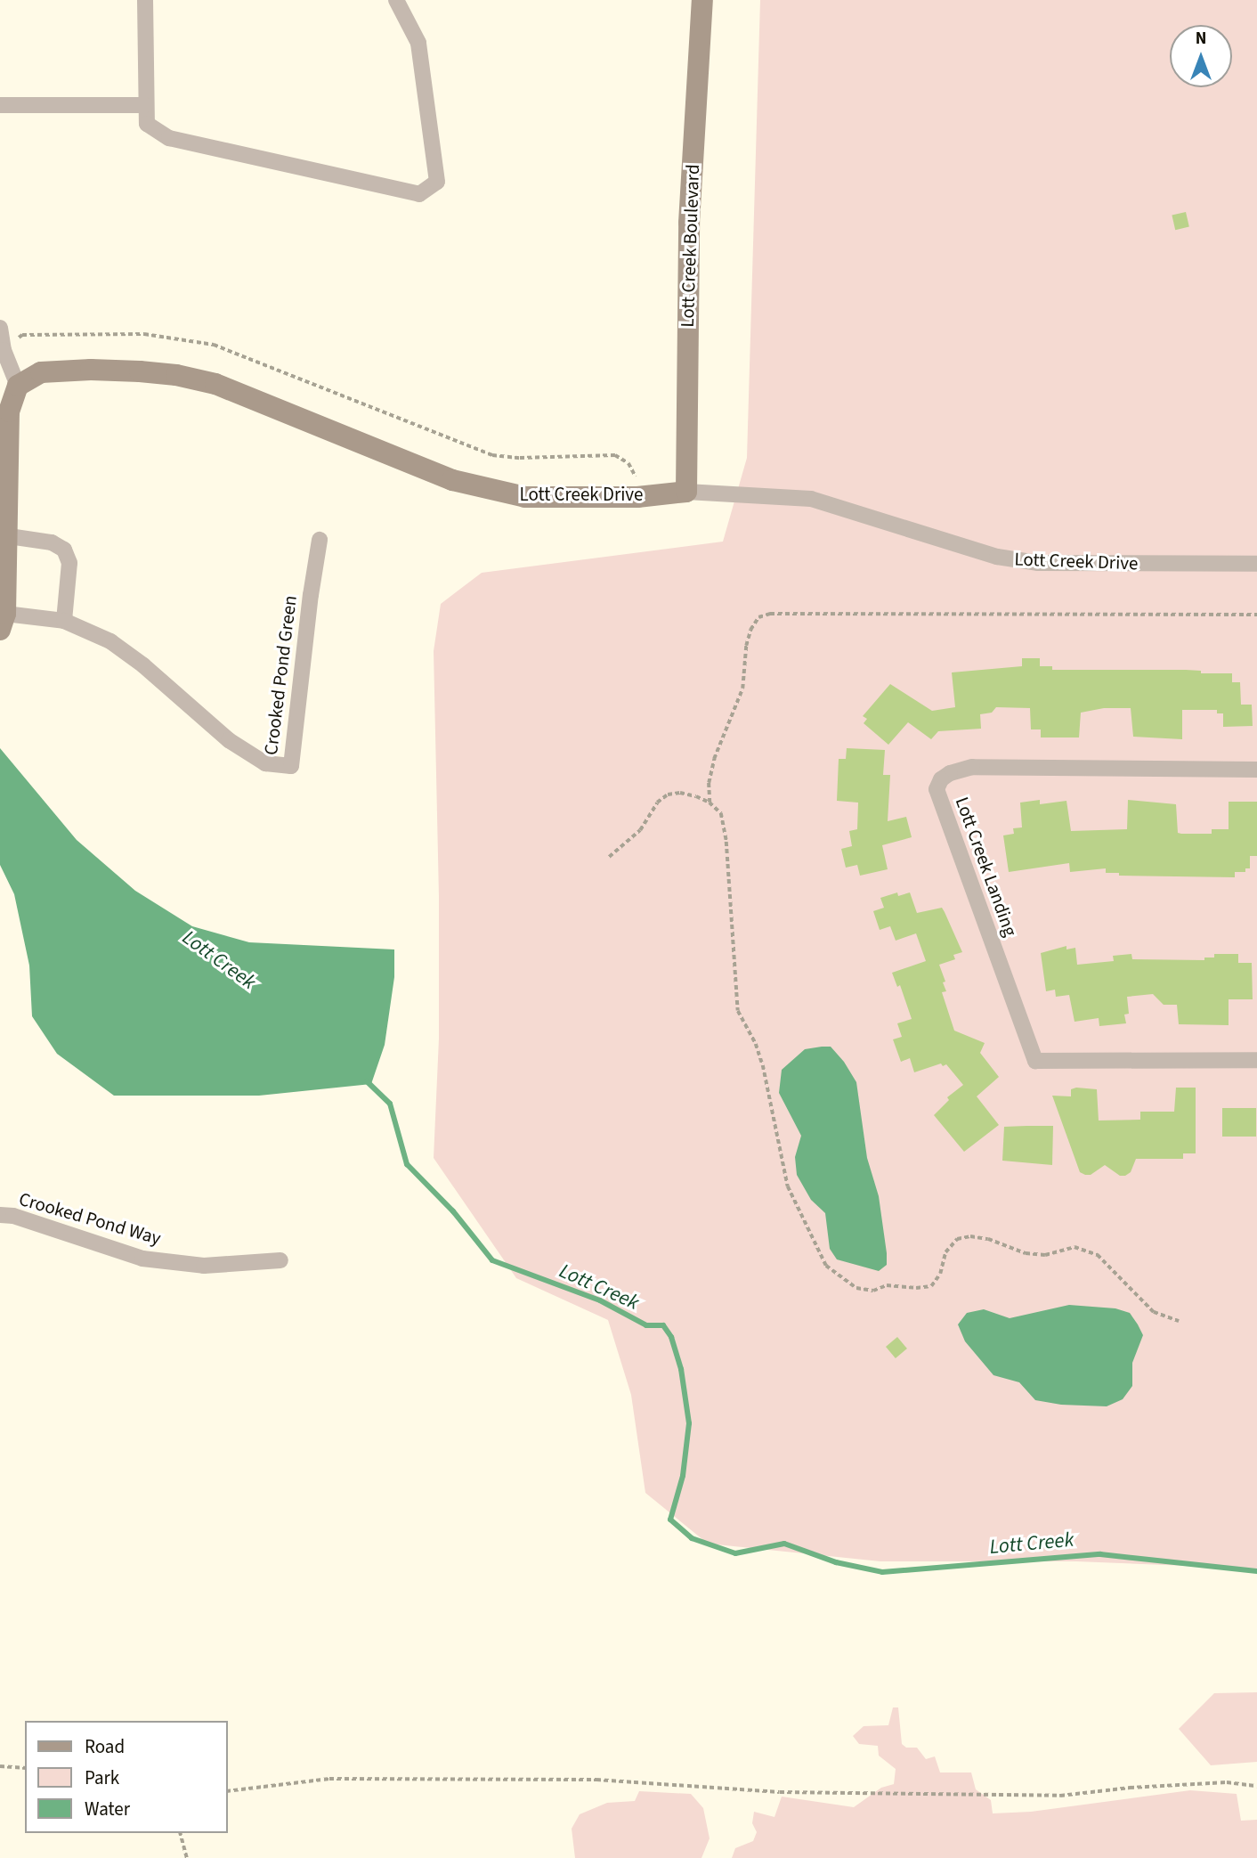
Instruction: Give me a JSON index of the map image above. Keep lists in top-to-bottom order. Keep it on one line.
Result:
{"streets":{"street":["Lott Creek Boulevard","Lott Creek Drive","Crooked Pond Green","Lott Creek Landing","Crooked Pond Way"]},"crossings":[["Lott Creek Boulevard","Lott Creek Drive"]],"water":["Lott Creek"],"legend":["Road","Park","Water"],"north":"top"}
